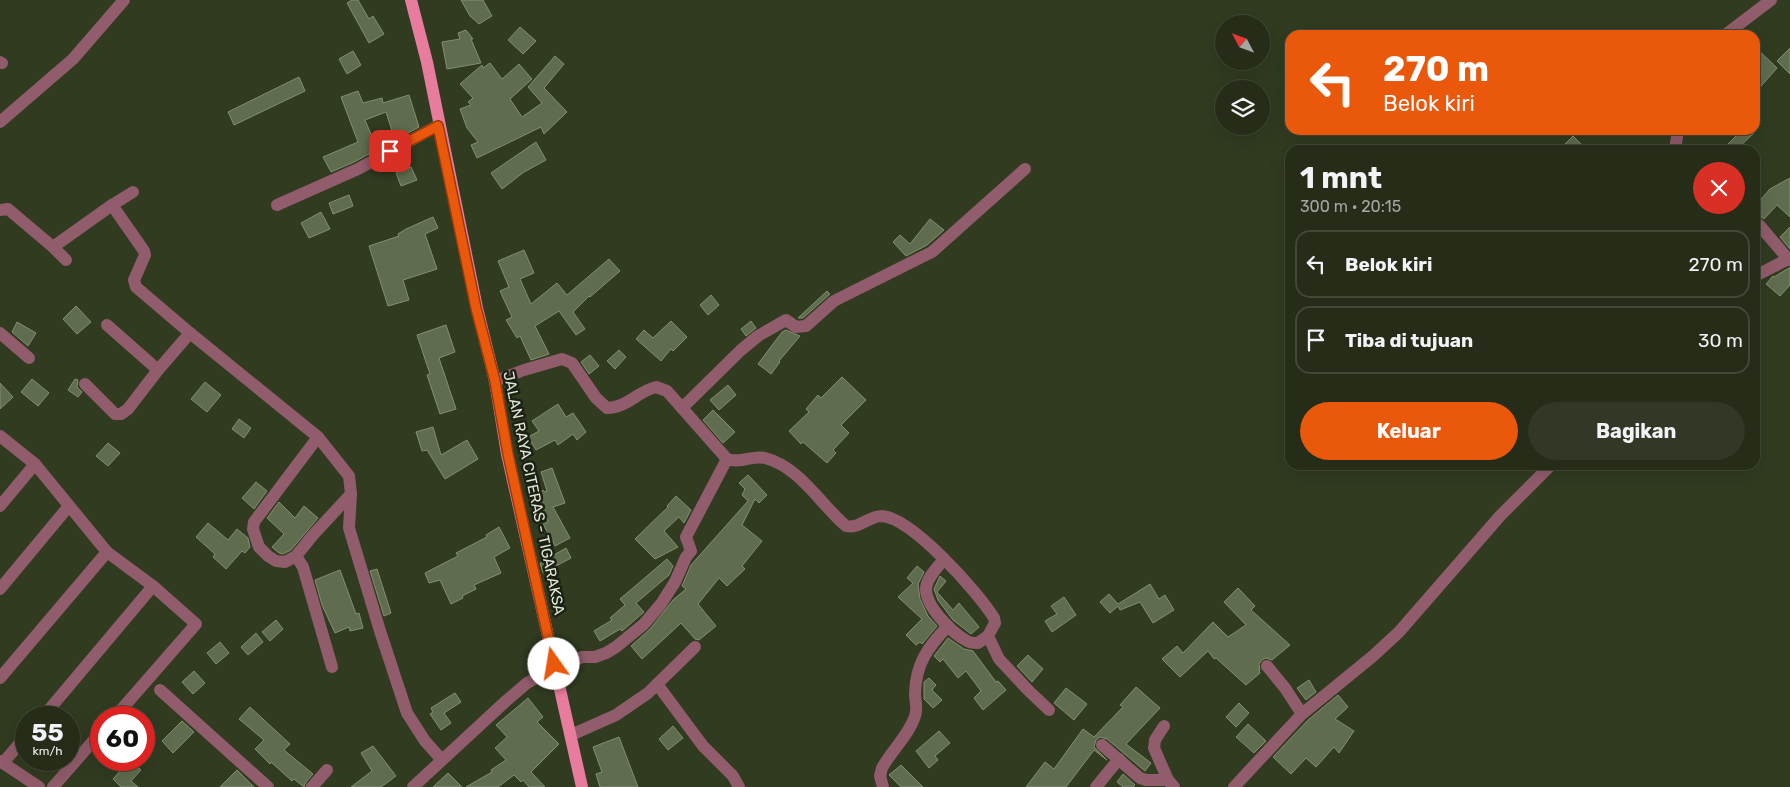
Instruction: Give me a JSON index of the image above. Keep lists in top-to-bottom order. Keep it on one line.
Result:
{"streets":{"main road":["JALAN RAYA CITERAS - TIGARAKSA"]},"north":"top left","page":{"turn":["270 m","Belok kiri"],"heading":["1 mnt","300 m · 20:15"],"list":[{"name":"Belok kiri","value":"270 m"},{"name":"Tiba di tujuan","value":"30 m"}],"buttons":["Keluar","Bagikan"],"speed":"55 km/h","limit":"60"}}
